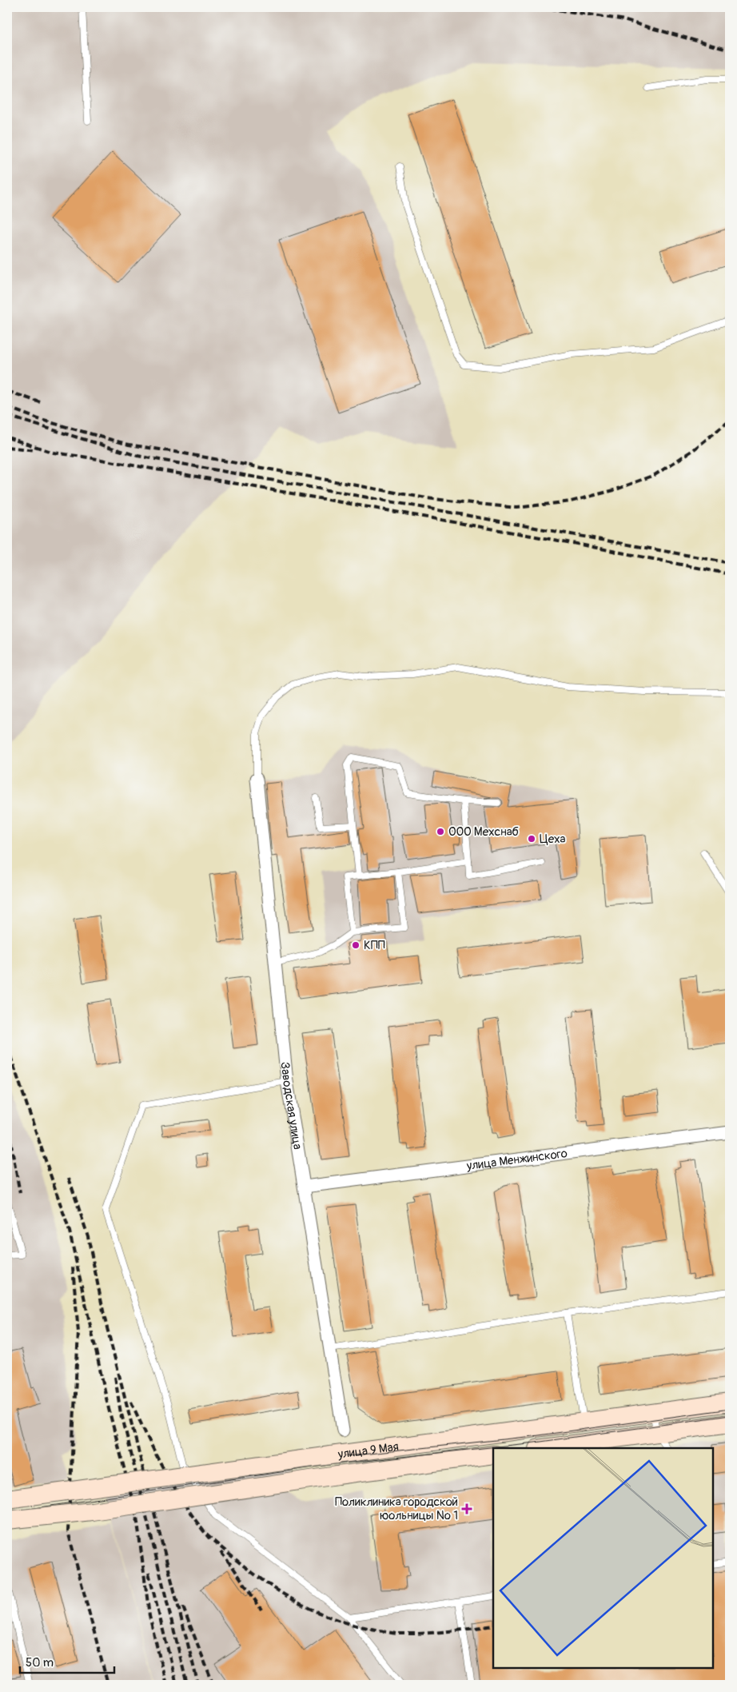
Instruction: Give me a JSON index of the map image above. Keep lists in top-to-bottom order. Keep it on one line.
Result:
{"streets":{"main road":["улица 9 Мая"],"street":["Заводская улица","улица Менжинского"]},"crossings":[["Заводская улица","улица Менжинского"]],"places":{"other":["ООО Мехснаб","Цеха","КПП"],"health":["Поликлиника городской юольницы № 1"]},"scale_bar":"50 m"}
